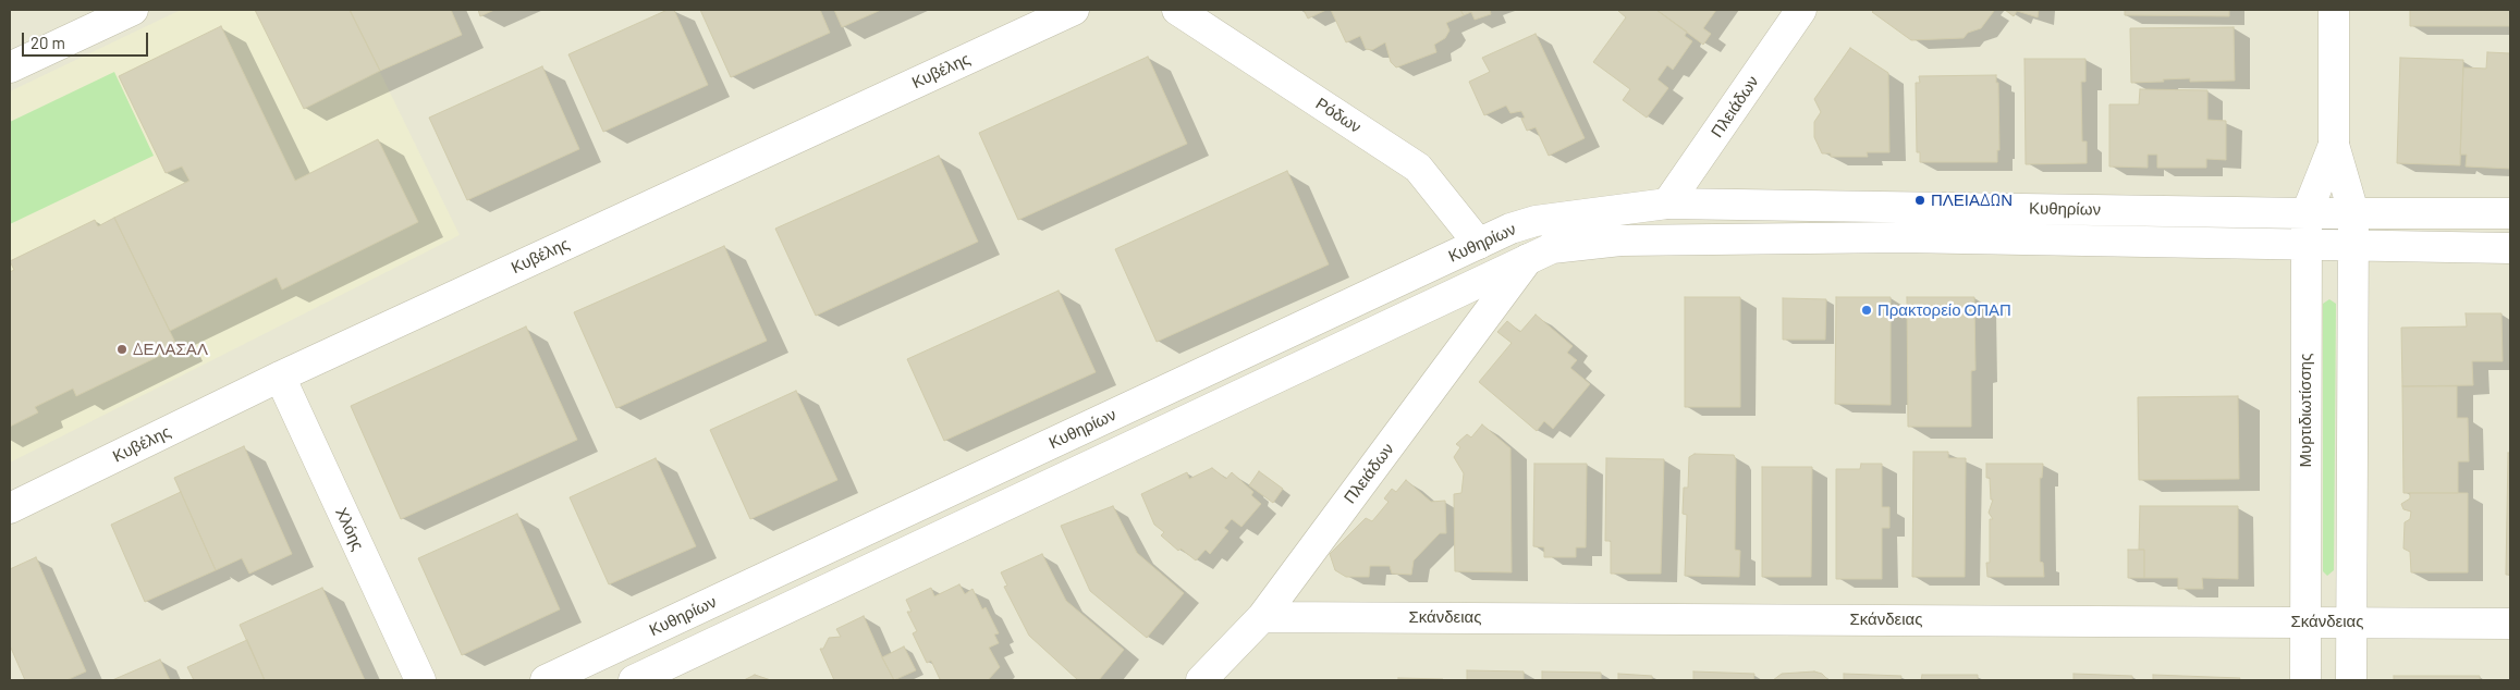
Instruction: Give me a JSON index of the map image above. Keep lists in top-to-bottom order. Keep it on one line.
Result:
{"streets":{"street":["Κυβέλης","Πλειάδων","Ρόδων","Κυθηρίων","Μυρτιδιωτίσσης","Χλόης","Σκάνδειας"]},"crossings":[["Κυβέλης","Χλόης"],["Πλειάδων","Κυθηρίων"],["Πλειάδων","Σκάνδειας"],["Ρόδων","Κυθηρίων"],["Κυθηρίων","Μυρτιδιωτίσσης"],["Μυρτιδιωτίσσης","Σκάνδειας"]],"places":["ΠΛΕΙΑΔΩΝ","Πρακτορείο ΟΠΑΠ","ΔΕΛΑΣΑΛ"],"scale_bar":"20 m"}
